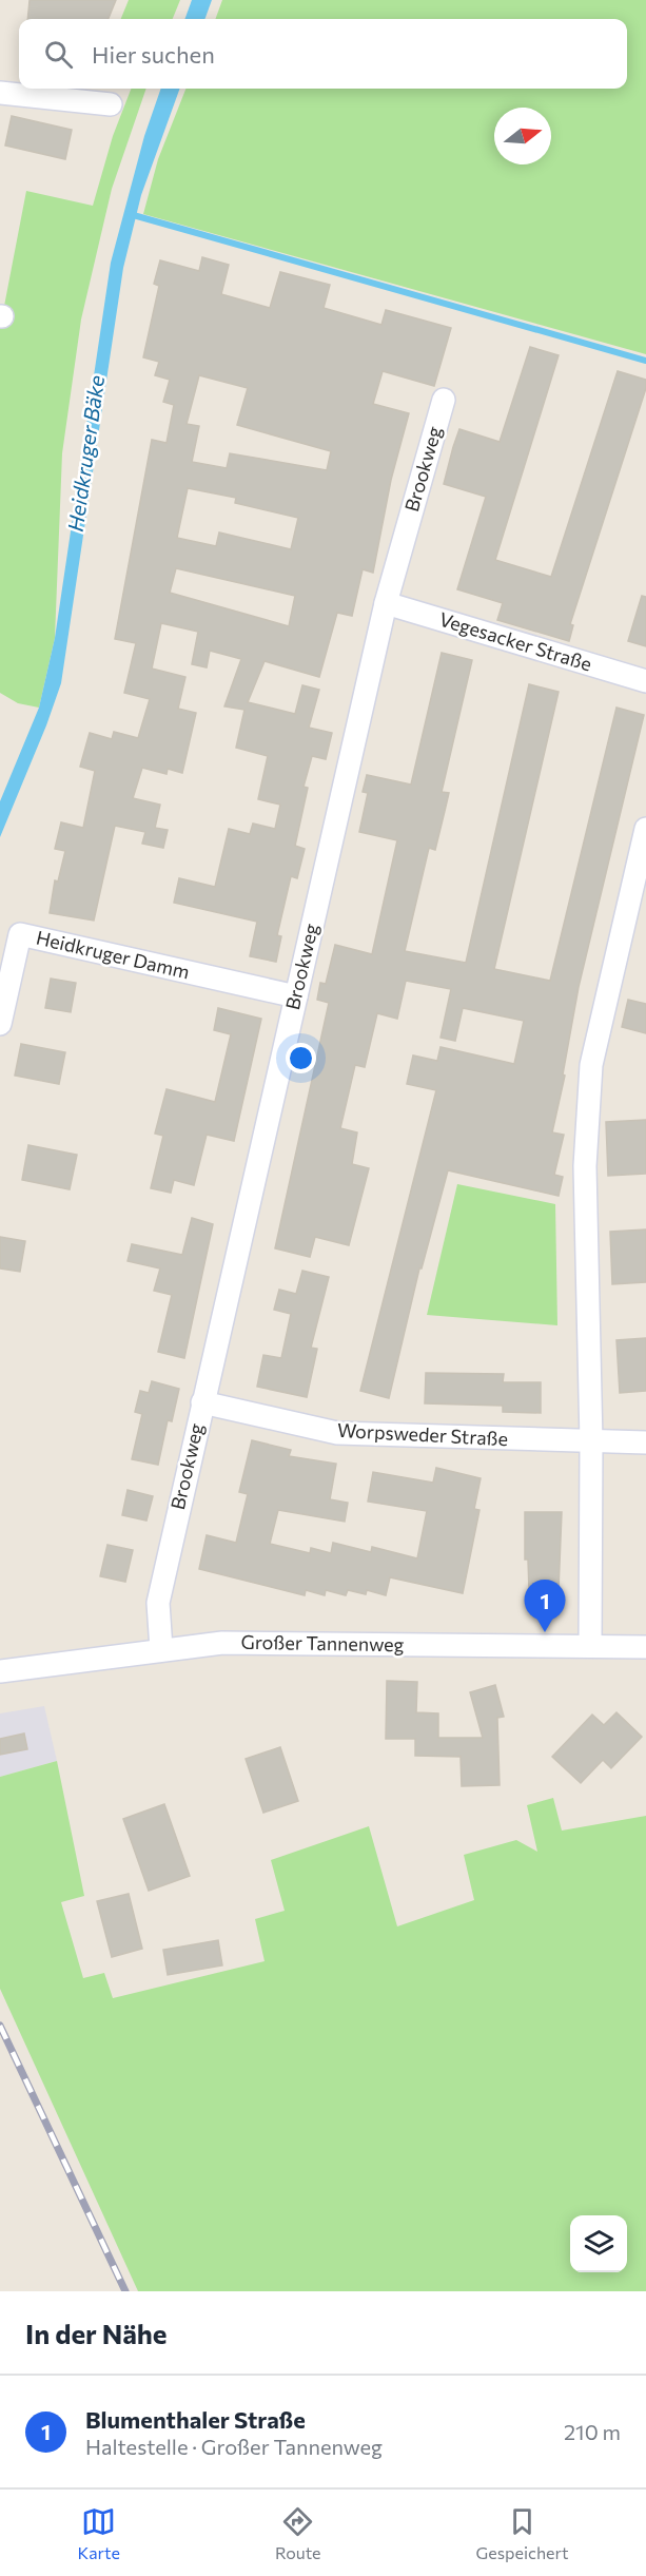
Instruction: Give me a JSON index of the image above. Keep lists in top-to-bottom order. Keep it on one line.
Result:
{"streets":{"street":["Brookweg","Vegesacker Straße","Heidkruger Damm","Worpsweder Straße","Großer Tannenweg"]},"crossings":[["Brookweg","Vegesacker Straße"],["Brookweg","Heidkruger Damm"],["Brookweg","Worpsweder Straße"],["Brookweg","Großer Tannenweg"]],"water":["Heidkruger Bäke"],"north":"right","page":{"search":"Hier suchen","pins":"1","heading":"In der Nähe","list":[{"mark":"1","name":"Blumenthaler Straße","note":"Haltestelle · Großer Tannenweg","value":"210 m"}],"nav":["Karte","Route","Gespeichert"]}}
